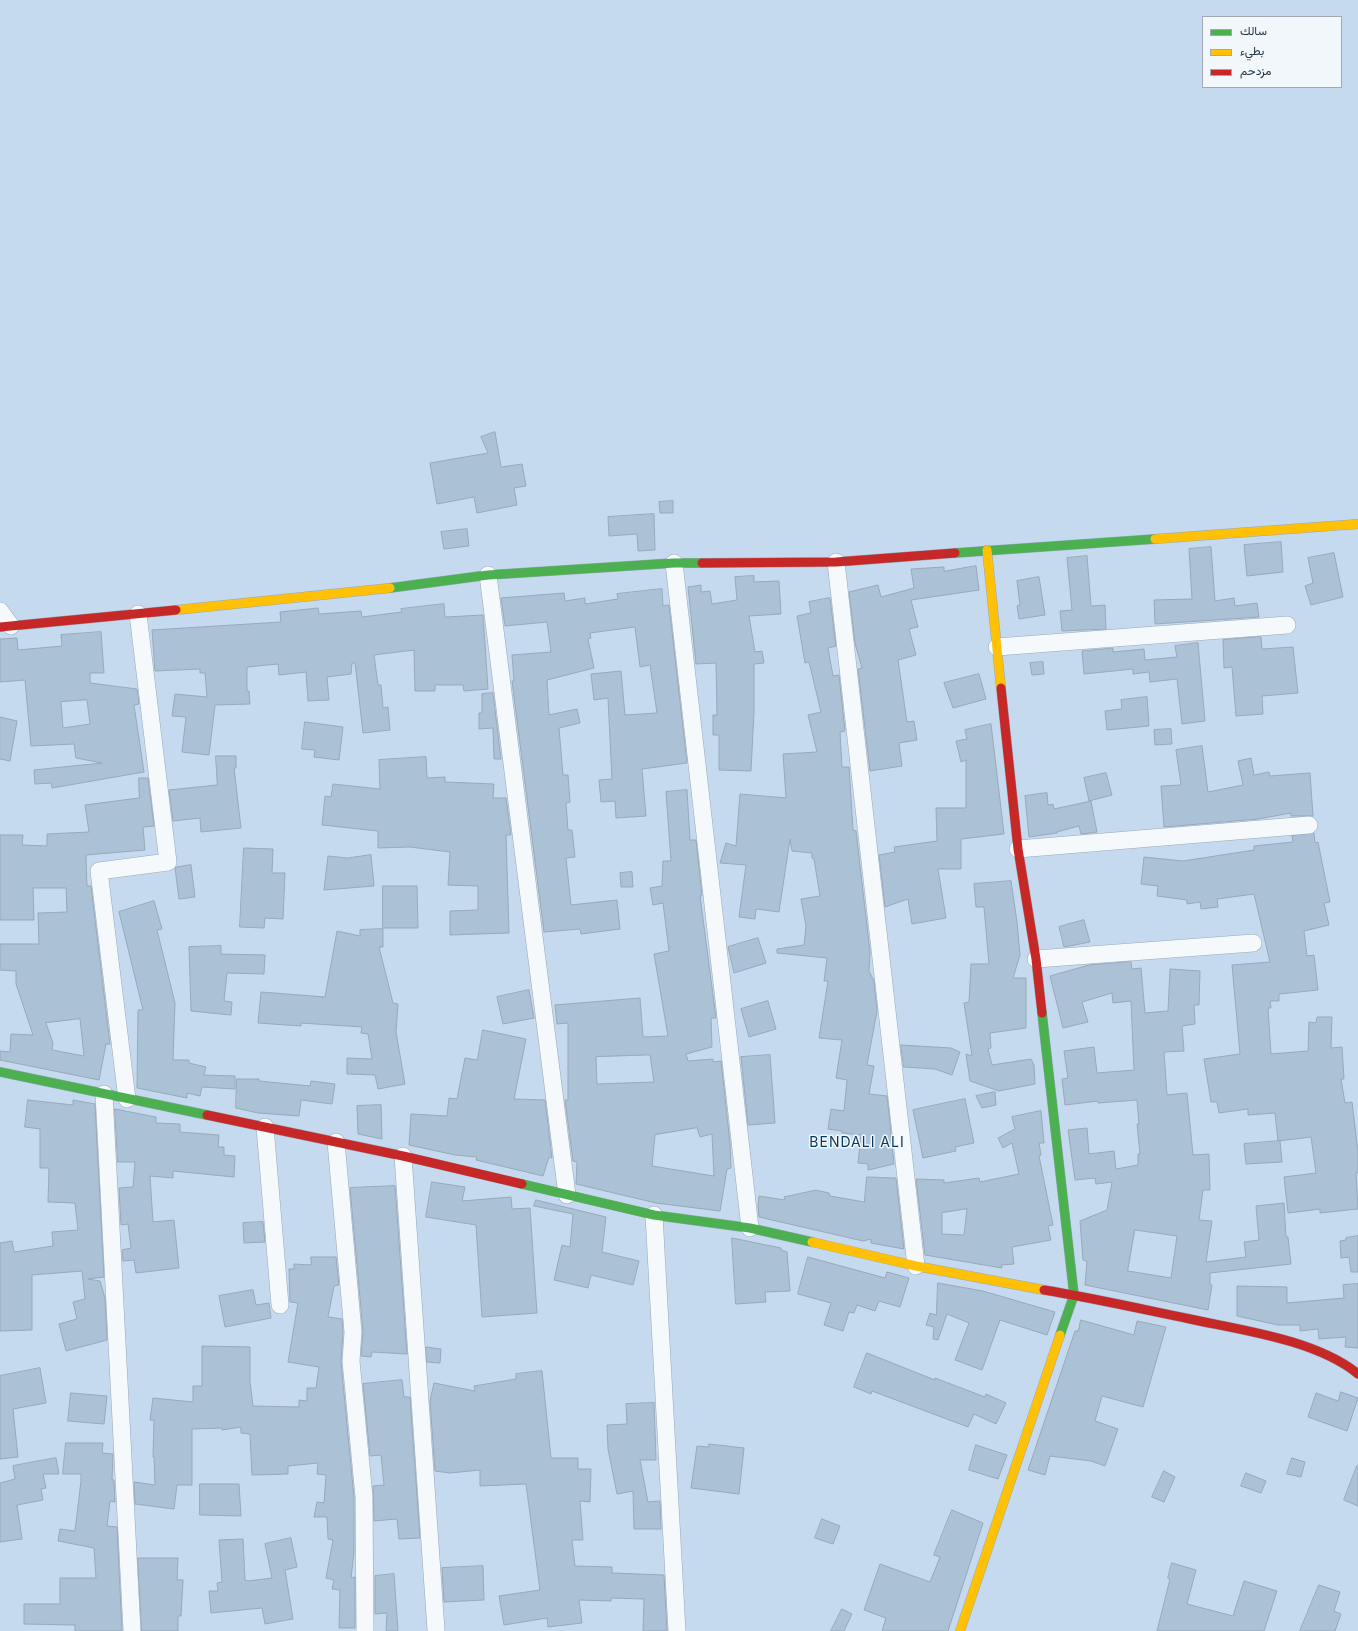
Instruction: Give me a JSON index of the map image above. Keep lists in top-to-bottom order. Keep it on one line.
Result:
{"districts":["BENDALI ALI"],"legend":["سالك","بطيء","مزدحم"]}
